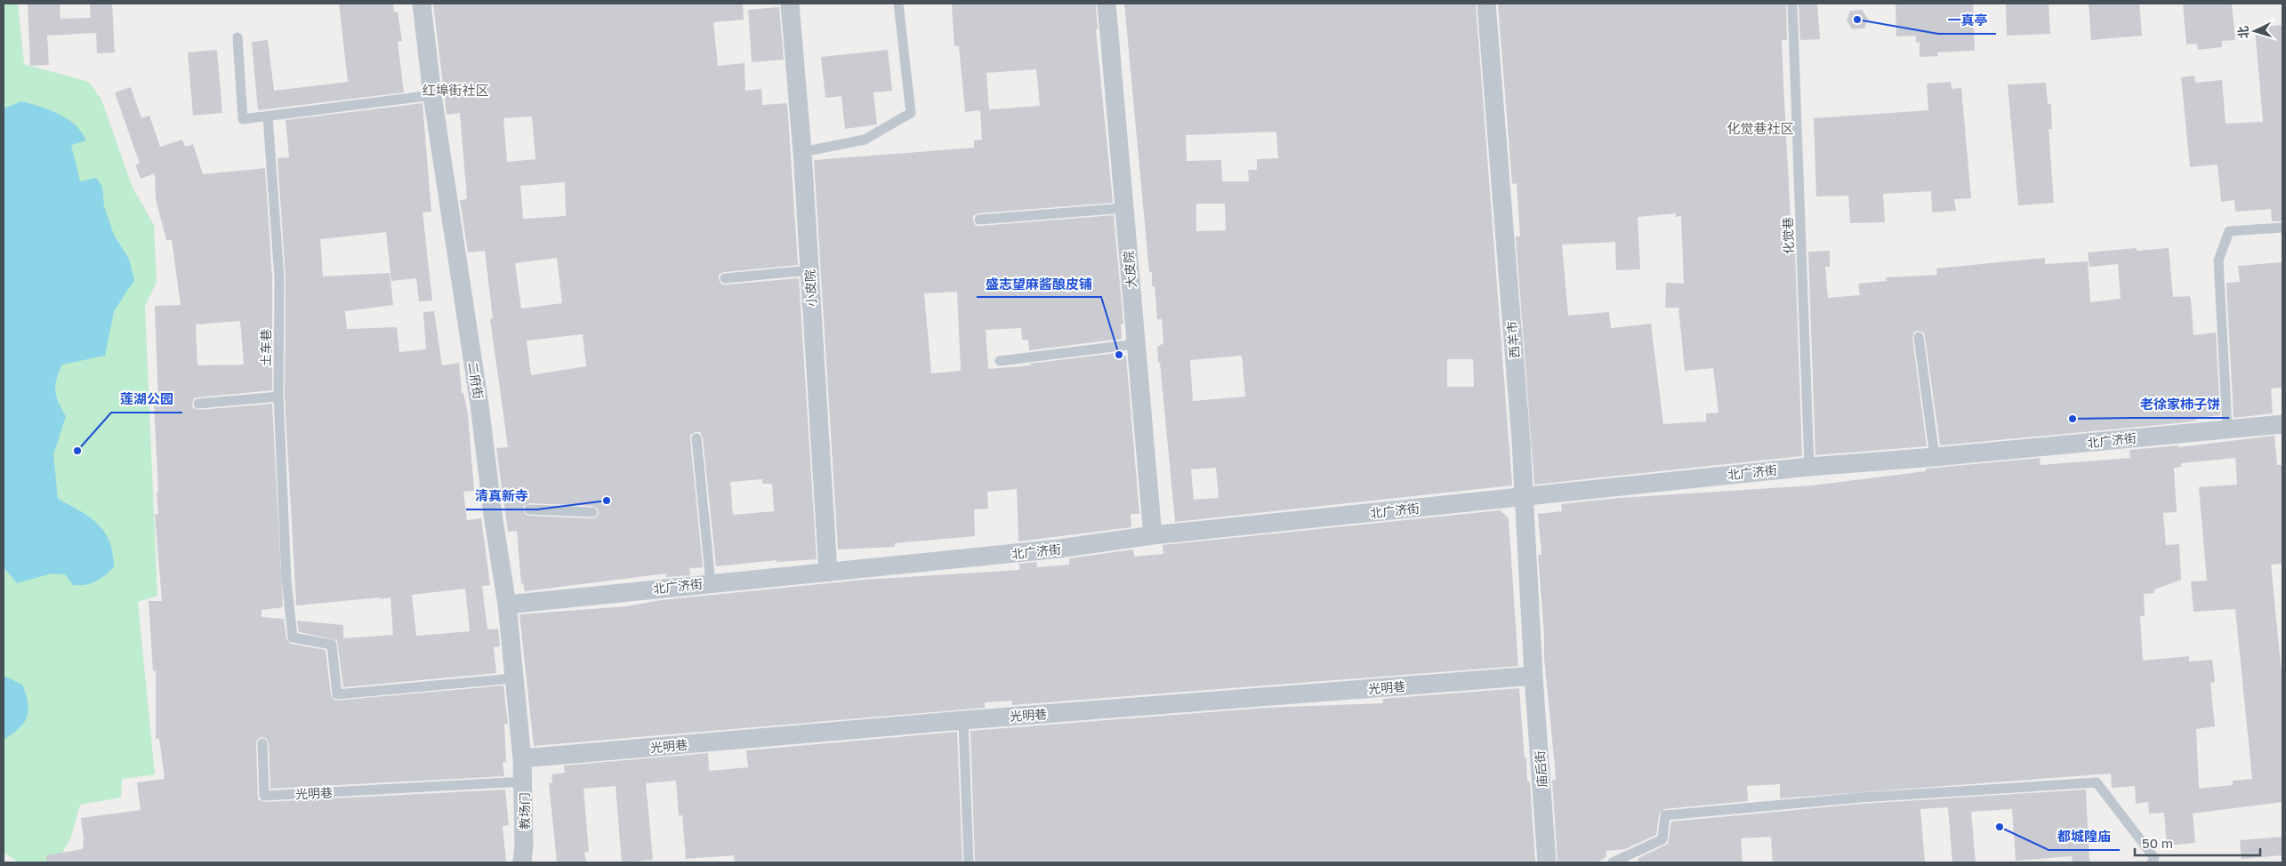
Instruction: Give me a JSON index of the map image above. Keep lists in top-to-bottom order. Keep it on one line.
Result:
{"streets":{"street":["大皮院","小皮院","西羊市","二府街","北广济街","光明巷","庙后街","教场门"],"lane":["化觉巷","土车巷"]},"crossings":[["化觉巷","北广济街"],["大皮院","北广济街"],["小皮院","北广济街"],["西羊市","北广济街"],["西羊市","光明巷"],["西羊市","庙后街"],["土车巷","二府街"],["二府街","北广济街"],["二府街","光明巷"],["二府街","教场门"],["光明巷","庙后街"],["光明巷","教场门"]],"districts":["红埠街社区","化觉巷社区"],"places":["一真亭","盛志望麻酱酿皮铺","老徐家杮子饼","莲湖公园","清真新寺","都城隍庙"],"scale_bar":"50 m","north":"left"}
